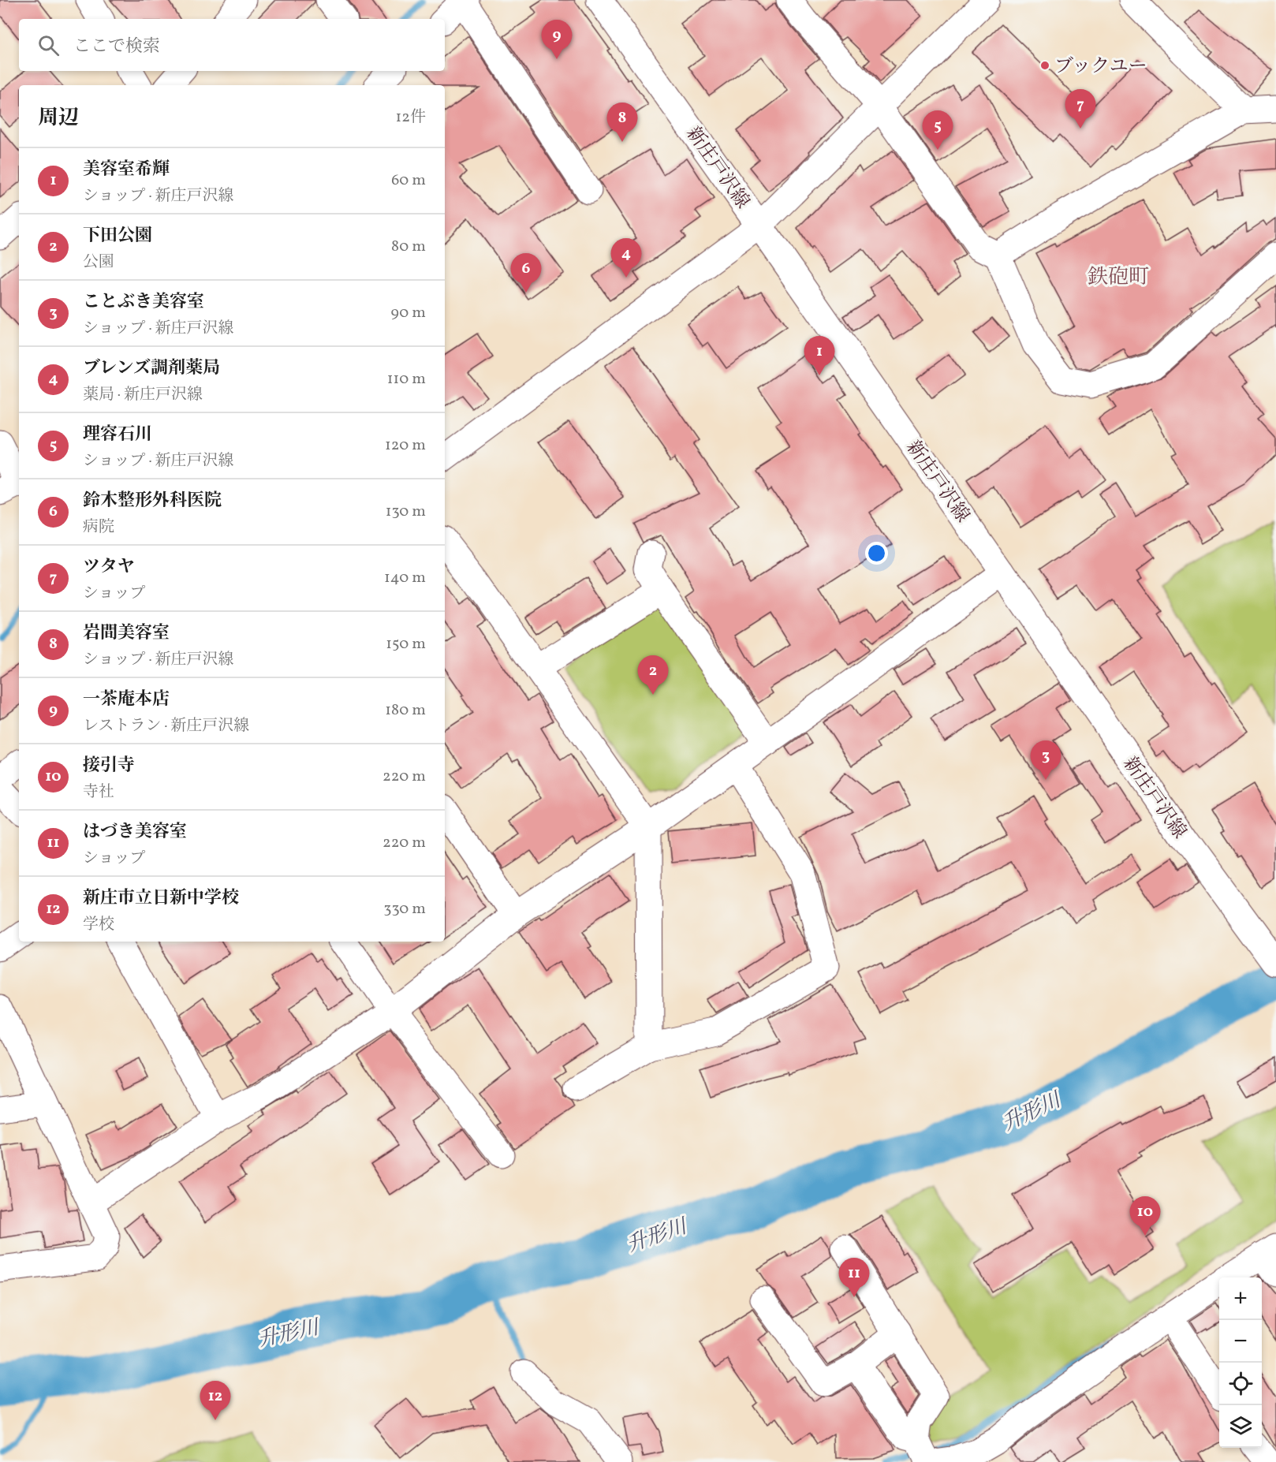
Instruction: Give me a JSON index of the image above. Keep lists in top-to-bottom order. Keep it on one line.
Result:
{"streets":{"street":["新庄戸沢線"]},"districts":["鉄砲町"],"water":["升形川"],"places":["ブックユー"],"page":{"search":"ここで検索","pins":["9","7","8","5","4","6","1","2","3","10","11","12"],"heading":["周辺","12件"],"list":[{"mark":"1","name":"美容室希輝","note":"ショップ · 新庄戸沢線","value":"60 m"},{"mark":"2","name":"下田公園","note":"公園","value":"80 m"},{"mark":"3","name":"ことぶき美容室","note":"ショップ · 新庄戸沢線","value":"90 m"},{"mark":"4","name":"ブレンズ調剤薬局","note":"薬局 · 新庄戸沢線","value":"110 m"},{"mark":"5","name":"理容石川","note":"ショップ · 新庄戸沢線","value":"120 m"},{"mark":"6","name":"鈴木整形外科医院","note":"病院","value":"130 m"},{"mark":"7","name":"ツタヤ","note":"ショップ","value":"140 m"},{"mark":"8","name":"岩間美容室","note":"ショップ · 新庄戸沢線","value":"150 m"},{"mark":"9","name":"一茶庵本店","note":"レストラン · 新庄戸沢線","value":"180 m"},{"mark":"10","name":"接引寺","note":"寺社","value":"220 m"},{"mark":"11","name":"はづき美容室","note":"ショップ","value":"220 m"},{"mark":"12","name":"新庄市立日新中学校","note":"学校","value":"330 m"}],"map_buttons":["+","−"]}}
